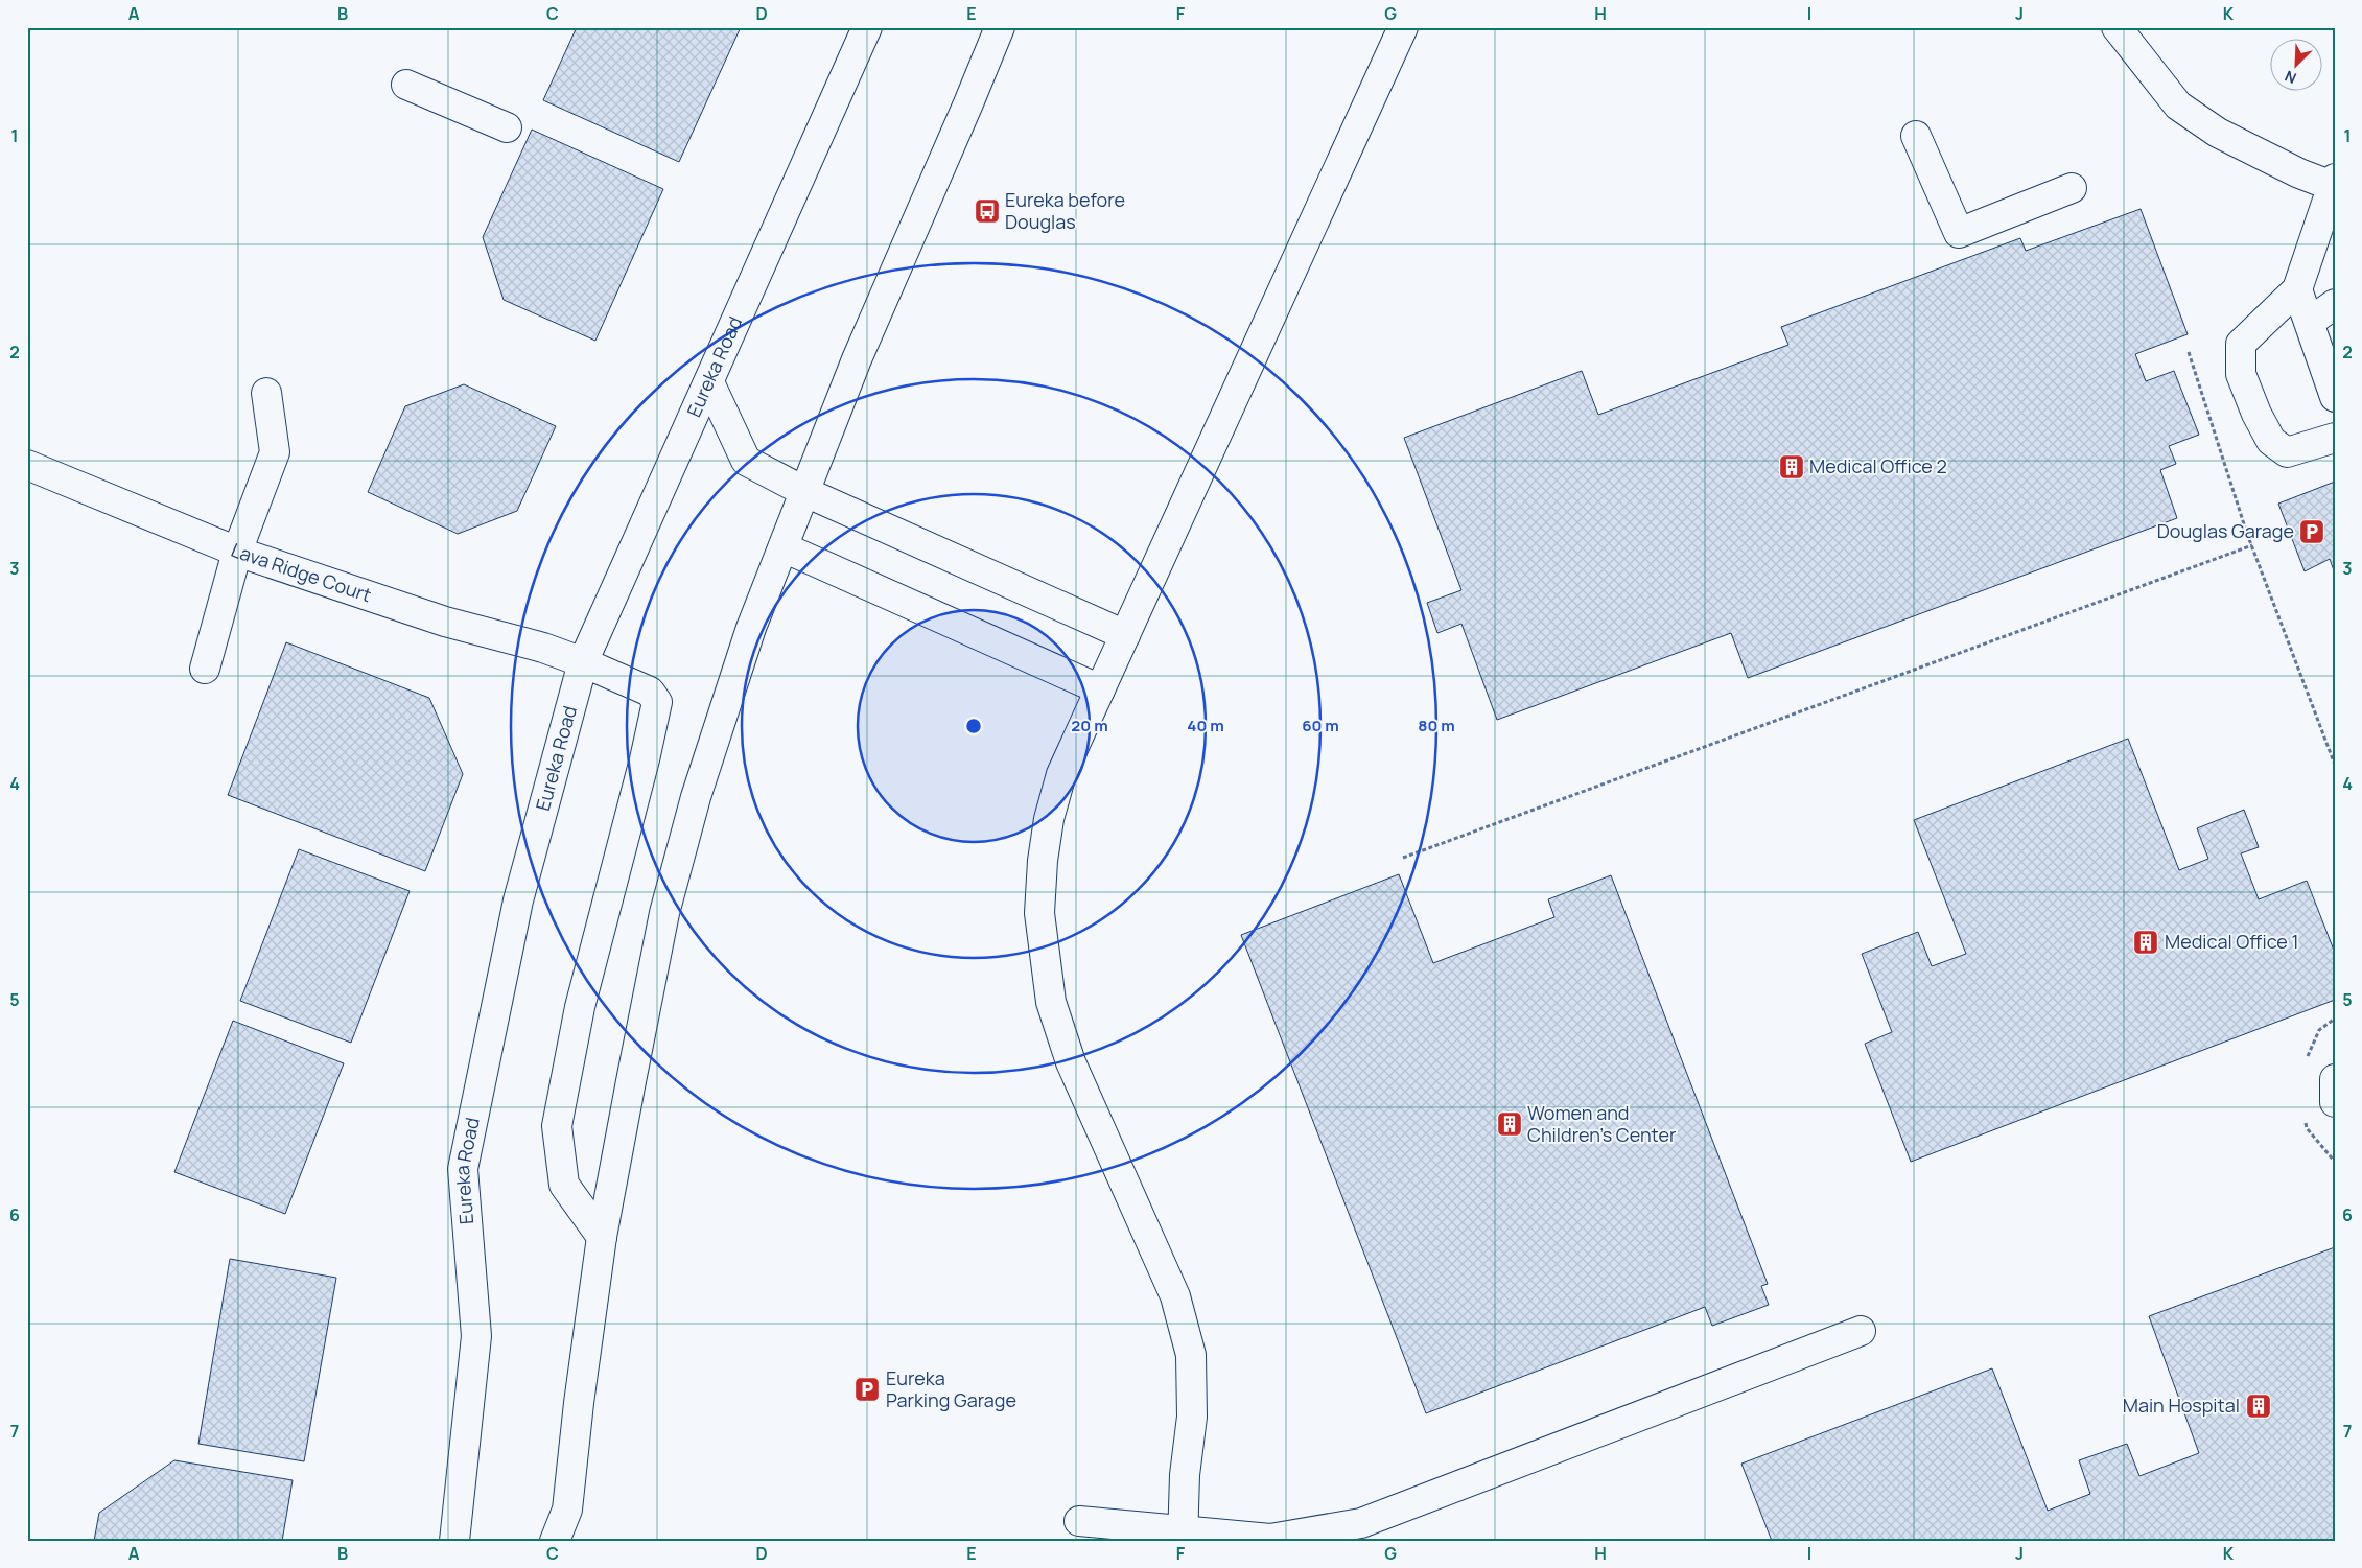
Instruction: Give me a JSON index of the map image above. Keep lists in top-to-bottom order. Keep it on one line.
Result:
{"streets":{"main road":["Eureka Road","Lava Ridge Court"]},"crossings":[["Eureka Road","Lava Ridge Court"]],"places":{"bus stop":["Eureka before Douglas"],"building":["Medical Office 2","Medical Office 1","Women and Children's Center","Main Hospital"],"parking":["Douglas Garage","Eureka Parking Garage"]},"north":"bottom left","grid":{"columns":["A","B","C","D","E","F","G","H","I","J","K"],"rows":["1","2","3","4","5","6","7"]},"rings":["20 m","40 m","60 m","80 m"]}
